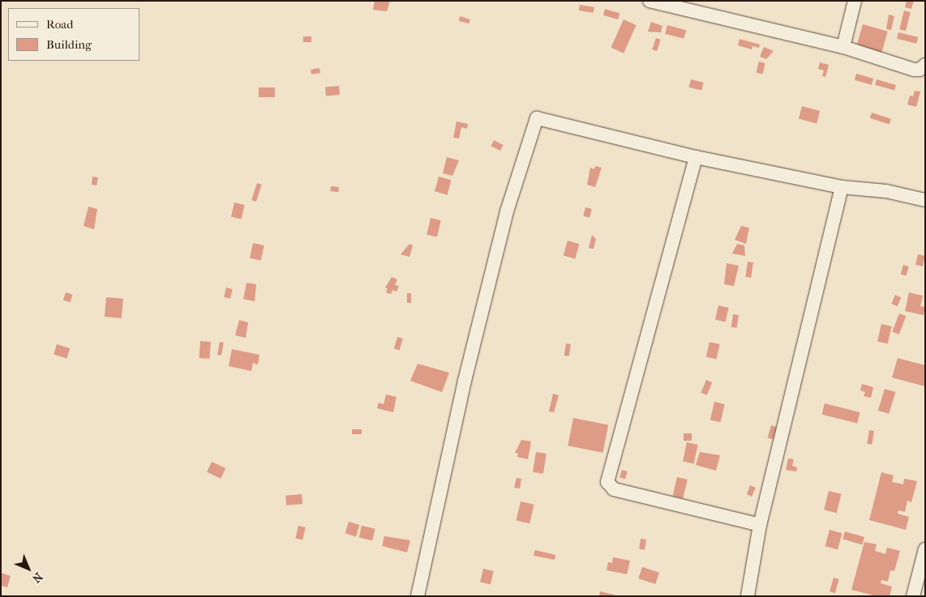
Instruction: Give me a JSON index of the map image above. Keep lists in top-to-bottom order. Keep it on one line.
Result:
{"legend":["Road","Building"],"north":"bottom right"}
